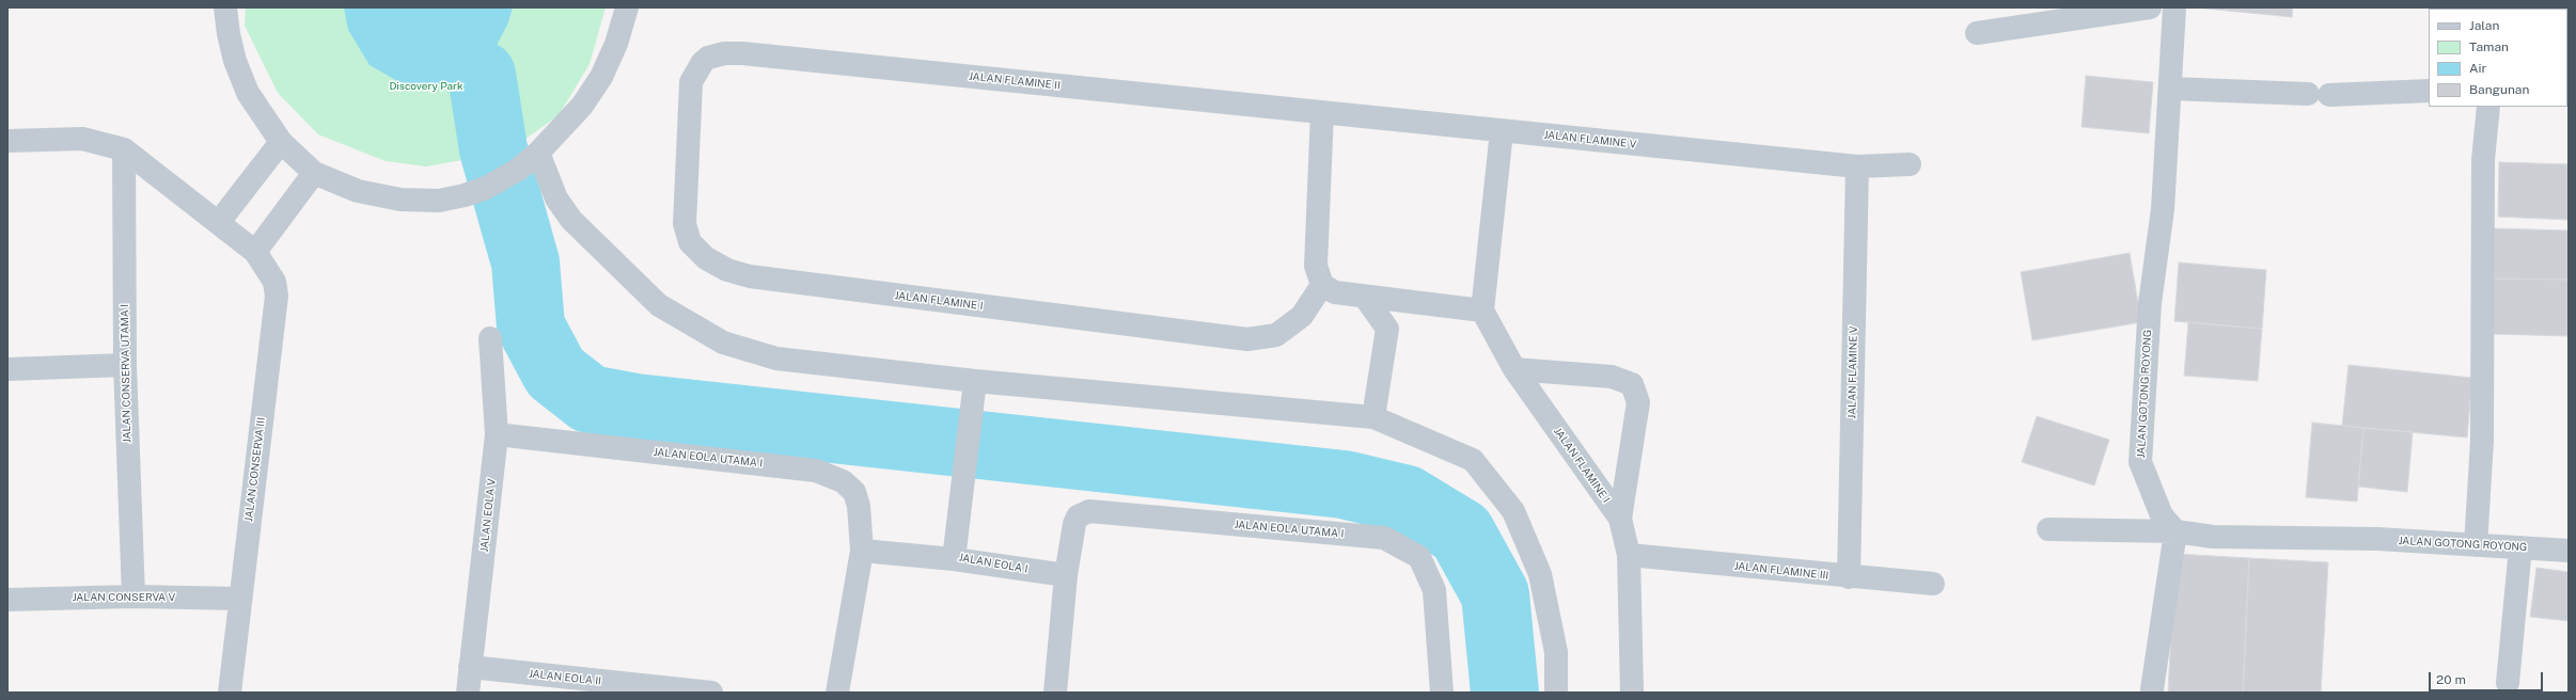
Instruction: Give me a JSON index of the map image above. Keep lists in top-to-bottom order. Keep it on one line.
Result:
{"streets":{"street":["JALAN FLAMINE II","JALAN FLAMINE V","JALAN FLAMINE I","JALAN CONSERVA UTAMA I","JALAN GOTONG ROYONG","JALAN EOLA UTAMA I","JALAN CONSERVA III","JALAN EOLA V","JALAN EOLA I","JALAN FLAMINE III","JALAN CONSERVA V","JALAN EOLA II"]},"crossings":[["JALAN FLAMINE II","JALAN FLAMINE V"],["JALAN FLAMINE II","JALAN FLAMINE I"],["JALAN FLAMINE V","JALAN FLAMINE III"],["JALAN FLAMINE I","JALAN FLAMINE III"],["JALAN CONSERVA UTAMA I","JALAN CONSERVA V"],["JALAN EOLA UTAMA I","JALAN EOLA V"],["JALAN EOLA UTAMA I","JALAN EOLA I"],["JALAN CONSERVA III","JALAN CONSERVA V"],["JALAN EOLA V","JALAN EOLA II"]],"parks":["Discovery Park"],"legend":["Jalan","Taman","Air","Bangunan"],"scale_bar":"20 m"}
